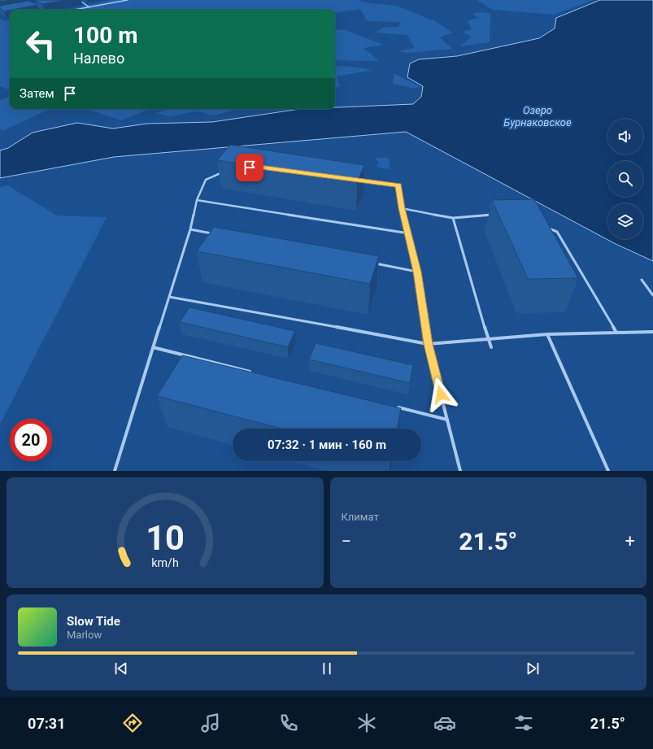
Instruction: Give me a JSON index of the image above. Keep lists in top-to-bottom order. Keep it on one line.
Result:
{"water":["Озеро Бурнаковское"],"page":{"turn":["100 m","Налево"],"then":"Затем","limit":"20","trip":"07:32 · 1 мин · 160 m","tile":"Климат","heat":["−","21.5°","+"],"song":["Slow Tide","Marlow"],"tabs":["07:31","21.5°"],"gauge":["10","km/h"]}}
